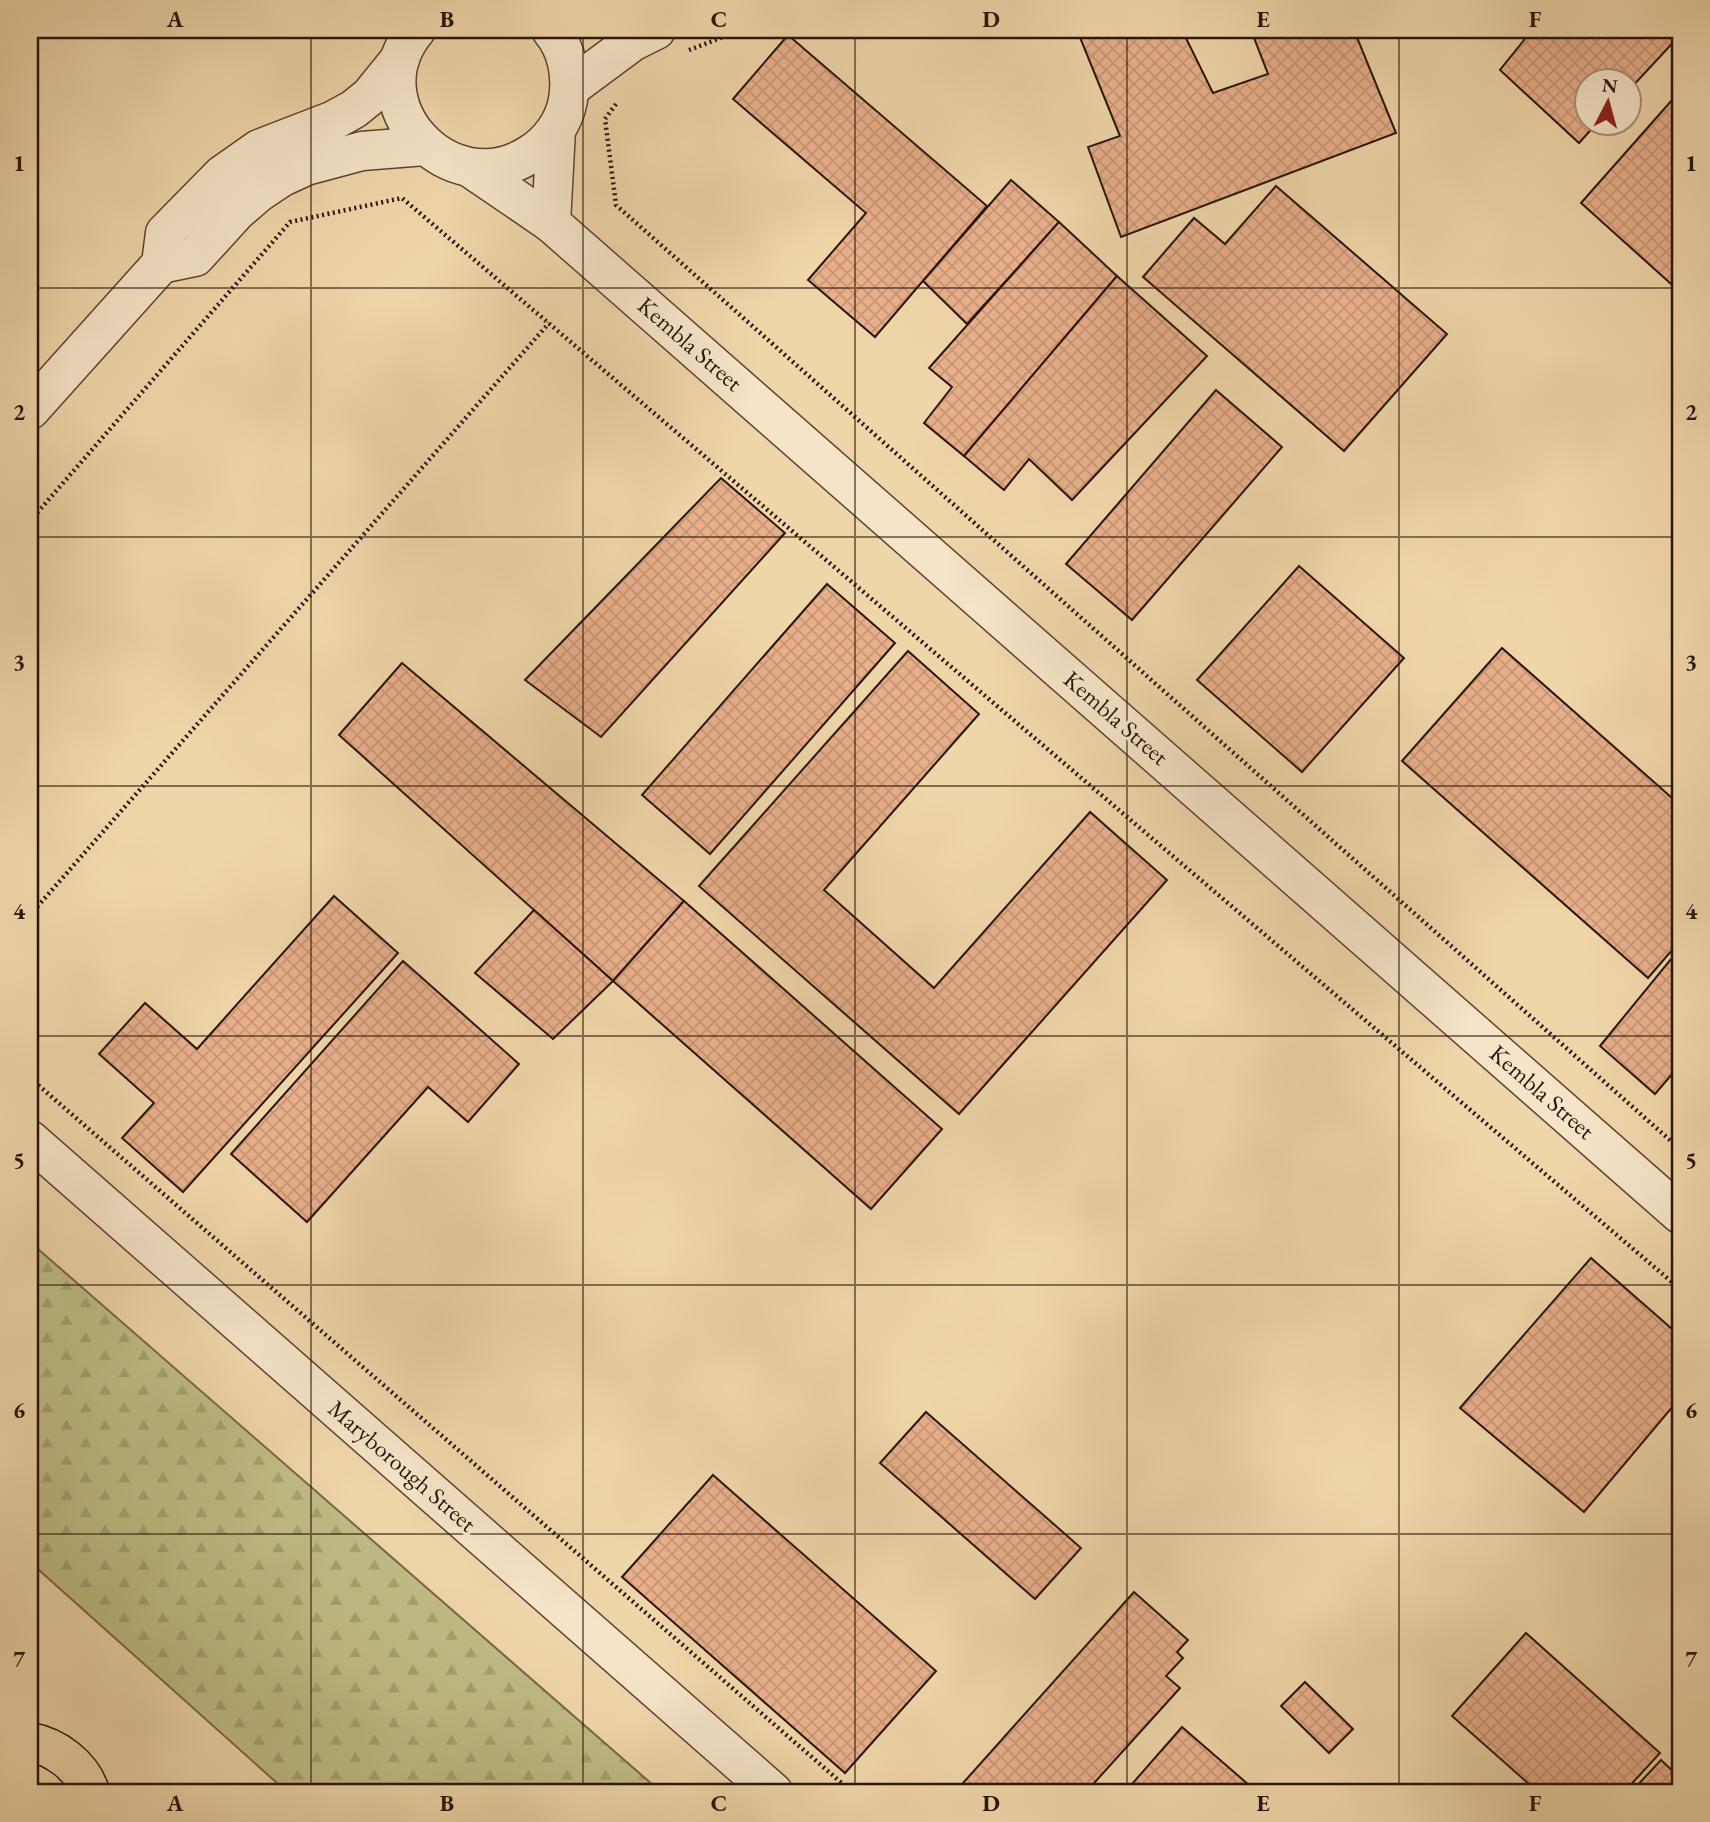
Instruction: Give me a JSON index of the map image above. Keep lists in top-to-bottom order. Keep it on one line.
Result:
{"streets":{"street":["Kembla Street","Maryborough Street"]},"north":"top","grid":{"columns":["A","B","C","D","E","F"],"rows":["1","2","3","4","5","6","7"]}}
